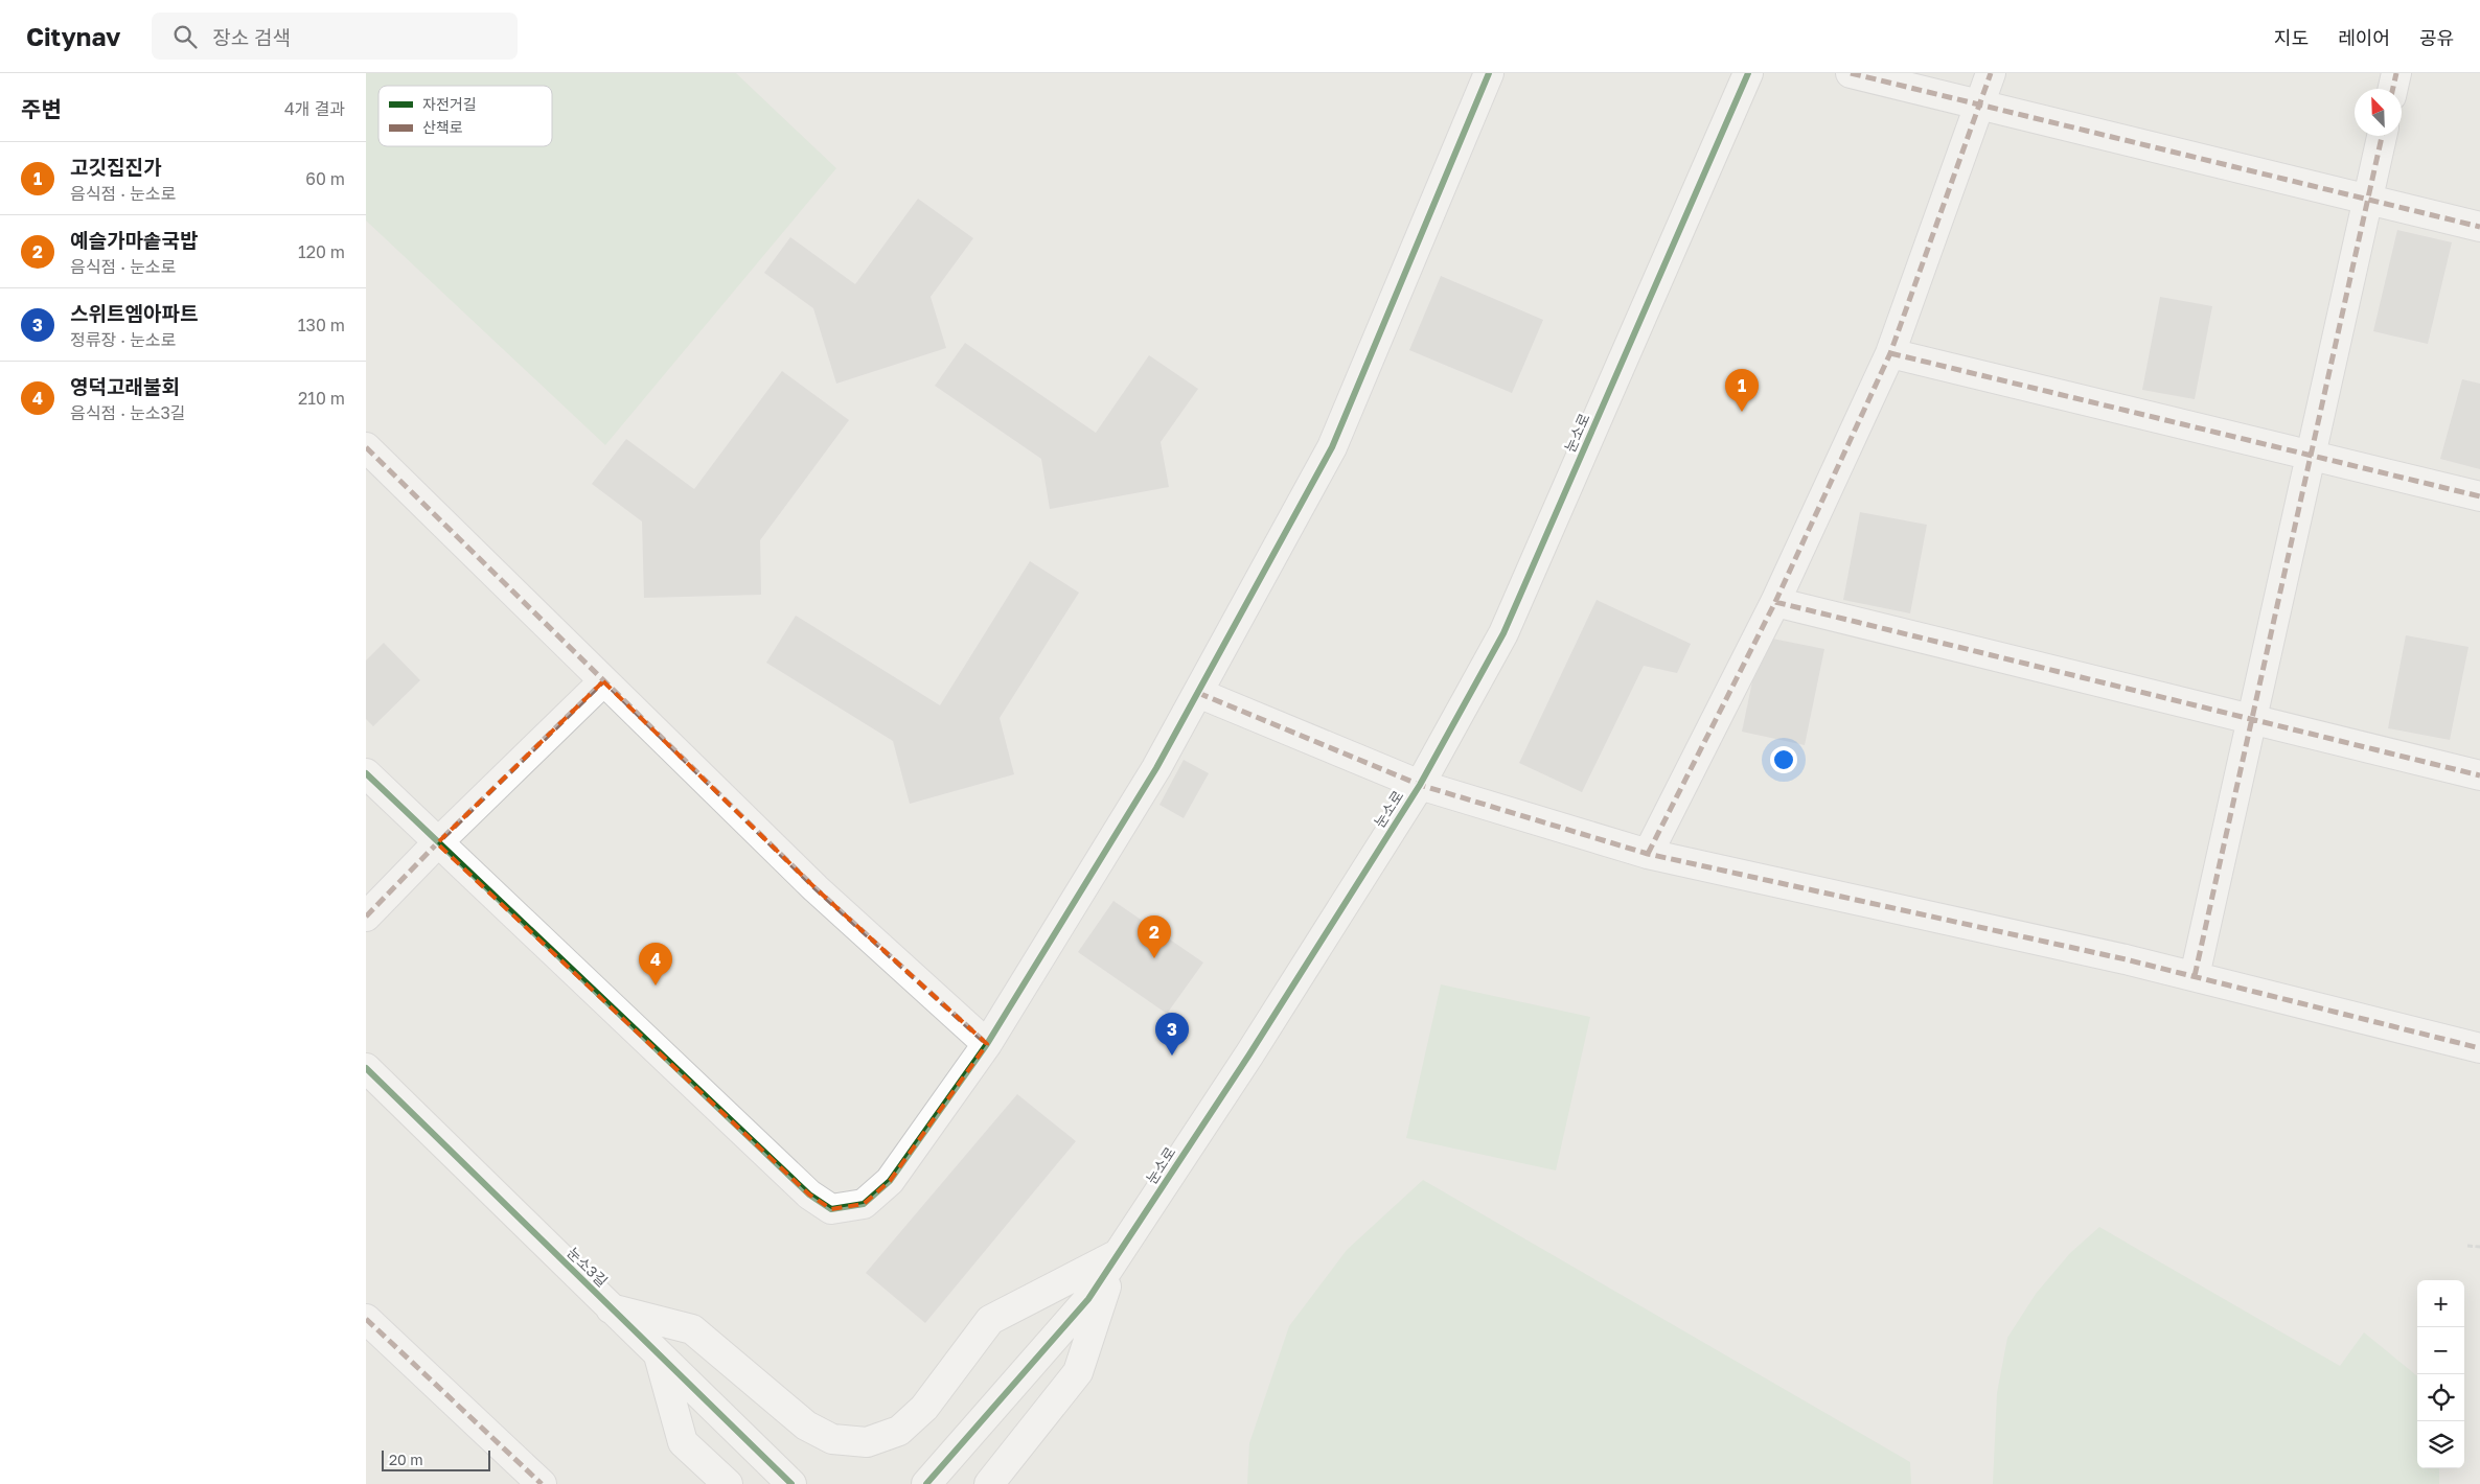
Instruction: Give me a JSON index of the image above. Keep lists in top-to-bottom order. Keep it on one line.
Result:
{"streets":{"street":["눈소로","눈소3길"]},"legend":["자전거길","산책로"],"scale_bar":"20 m","north":"top left","page":{"header":"Citynav","search":"장소 검색","nav":["지도","레이어","공유"],"heading":["주변","4개 결과"],"list":[{"mark":"1","name":"고깃집진가","note":"음식점 · 눈소로","value":"60 m"},{"mark":"2","name":"예슬가마솥국밥","note":"음식점 · 눈소로","value":"120 m"},{"mark":"3","name":"스위트엠아파트","note":"정류장 · 눈소로","value":"130 m"},{"mark":"4","name":"영덕고래불회","note":"음식점 · 눈소3길","value":"210 m"}],"pins":["1","2","4","3"],"map_buttons":["+","−"],"scale":"20 m"}}
